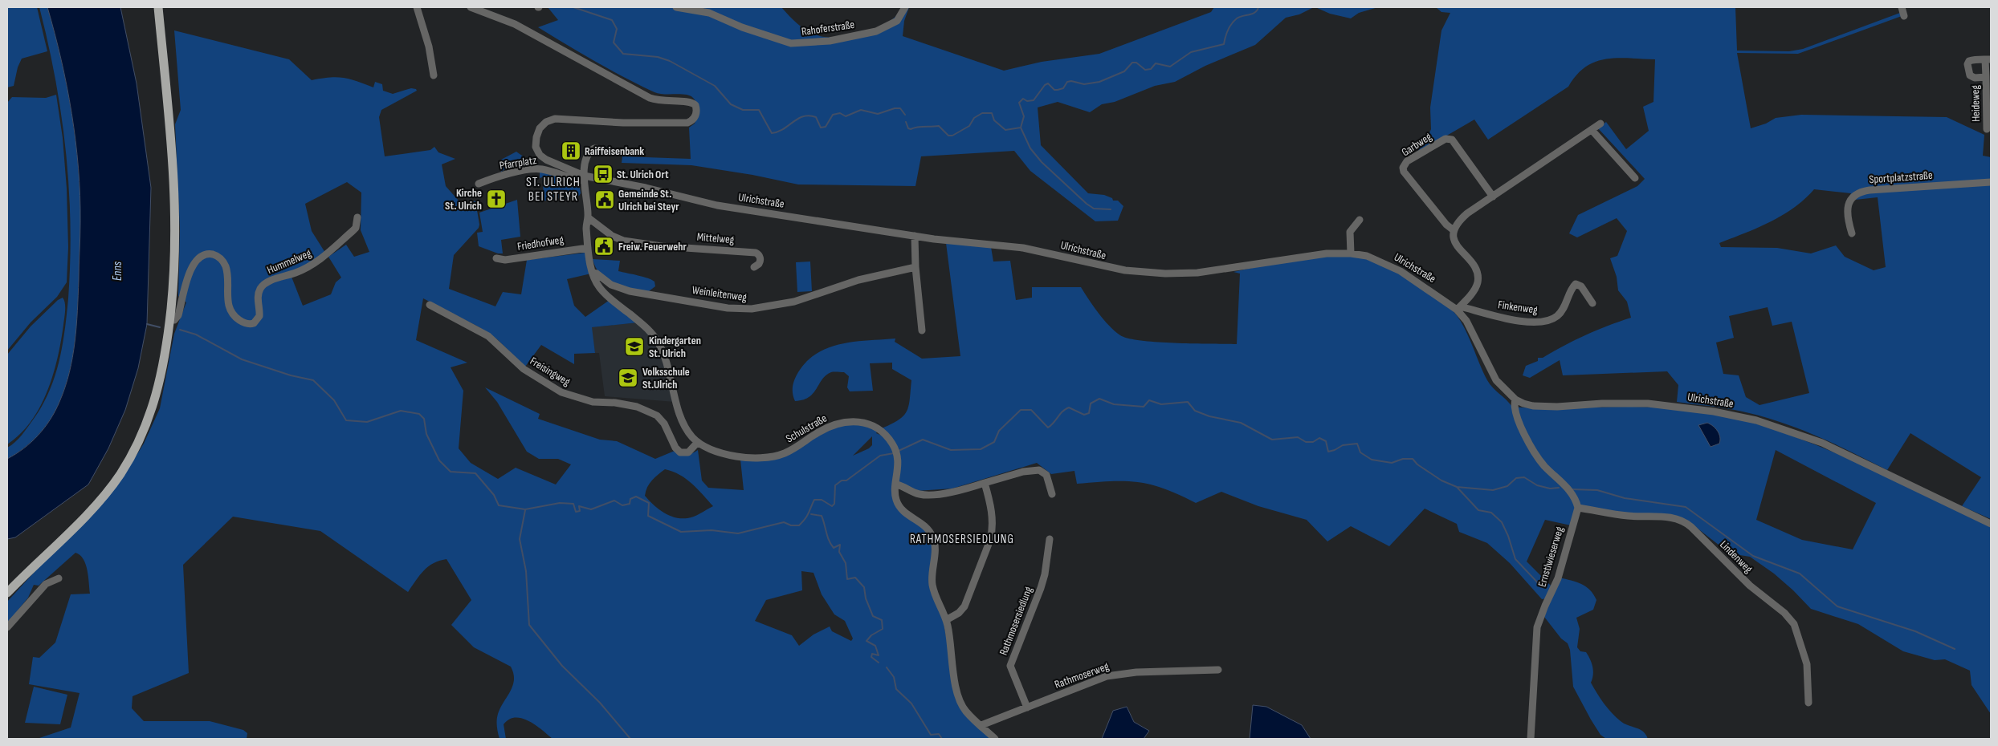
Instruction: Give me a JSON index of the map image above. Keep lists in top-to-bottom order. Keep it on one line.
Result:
{"streets":{"street":["Rahoferstraße","Heideweg","Garbweg","Pfarrplatz","Sportplatzstraße","Ulrichstraße","Mittelweg","Friedhofweg","Hummelweg","Weinleitenweg","Finkenweg","Freisingweg","Schulstraße","Ernstlwieserweg","Lindenweg","Rathmosersiedlung","Rathmoserweg"]},"crossings":[["Garbweg","Ulrichstraße"],["Garbweg","Finkenweg"],["Pfarrplatz","Ulrichstraße"],["Ulrichstraße","Finkenweg"],["Friedhofweg","Schulstraße"],["Weinleitenweg","Schulstraße"],["Freisingweg","Schulstraße"],["Schulstraße","Rathmoserweg"],["Ernstlwieserweg","Lindenweg"],["Rathmosersiedlung","Rathmoserweg"]],"districts":["ST. ULRICH BEI STEYR","RATHMOSERSIEDLUNG"],"water":["Enns"],"places":{"building":["Raiffeisenbank"],"bus stop":["St. Ulrich Ort"],"church":["Kirche St. Ulrich"],"public building":["Gemeinde St. Ulrich bei Steyr","Freiw. Feuerwehr"],"school or university":["Kindergarten St. Ulrich","Volksschule St.Ulrich"]}}
